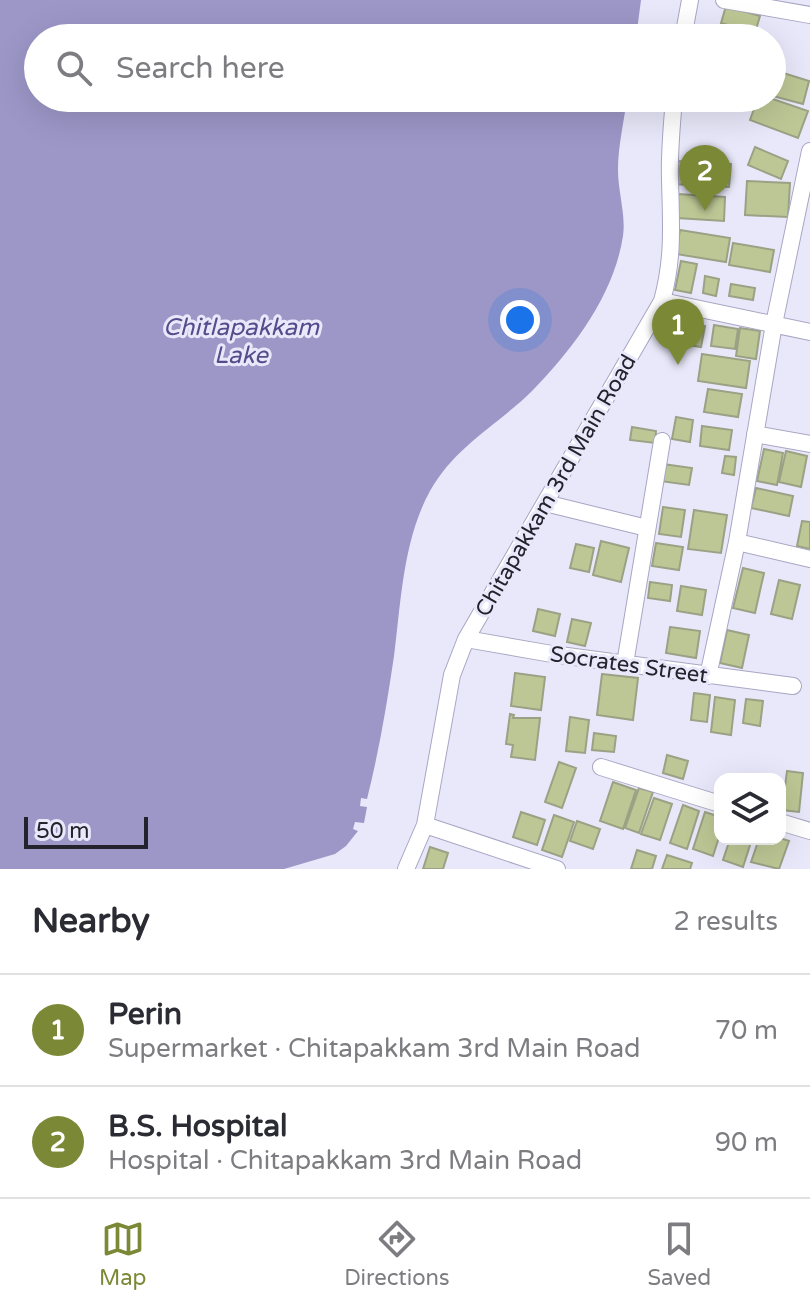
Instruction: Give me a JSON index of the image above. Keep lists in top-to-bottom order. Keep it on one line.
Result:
{"streets":{"street":["Chitapakkam 3rd Main Road","Socrates Street"]},"crossings":[["Chitapakkam 3rd Main Road","Socrates Street"]],"water":["Chitlapakkam Lake"],"scale_bar":"50 m","page":{"search":"Search here","pins":["2","1"],"scale":"50 m","heading":["Nearby","2 results"],"list":[{"mark":"1","name":"Perin","note":"Supermarket · Chitapakkam 3rd Main Road","value":"70 m"},{"mark":"2","name":"B.S. Hospital","note":"Hospital · Chitapakkam 3rd Main Road","value":"90 m"}],"nav":["Map","Directions","Saved"]}}
